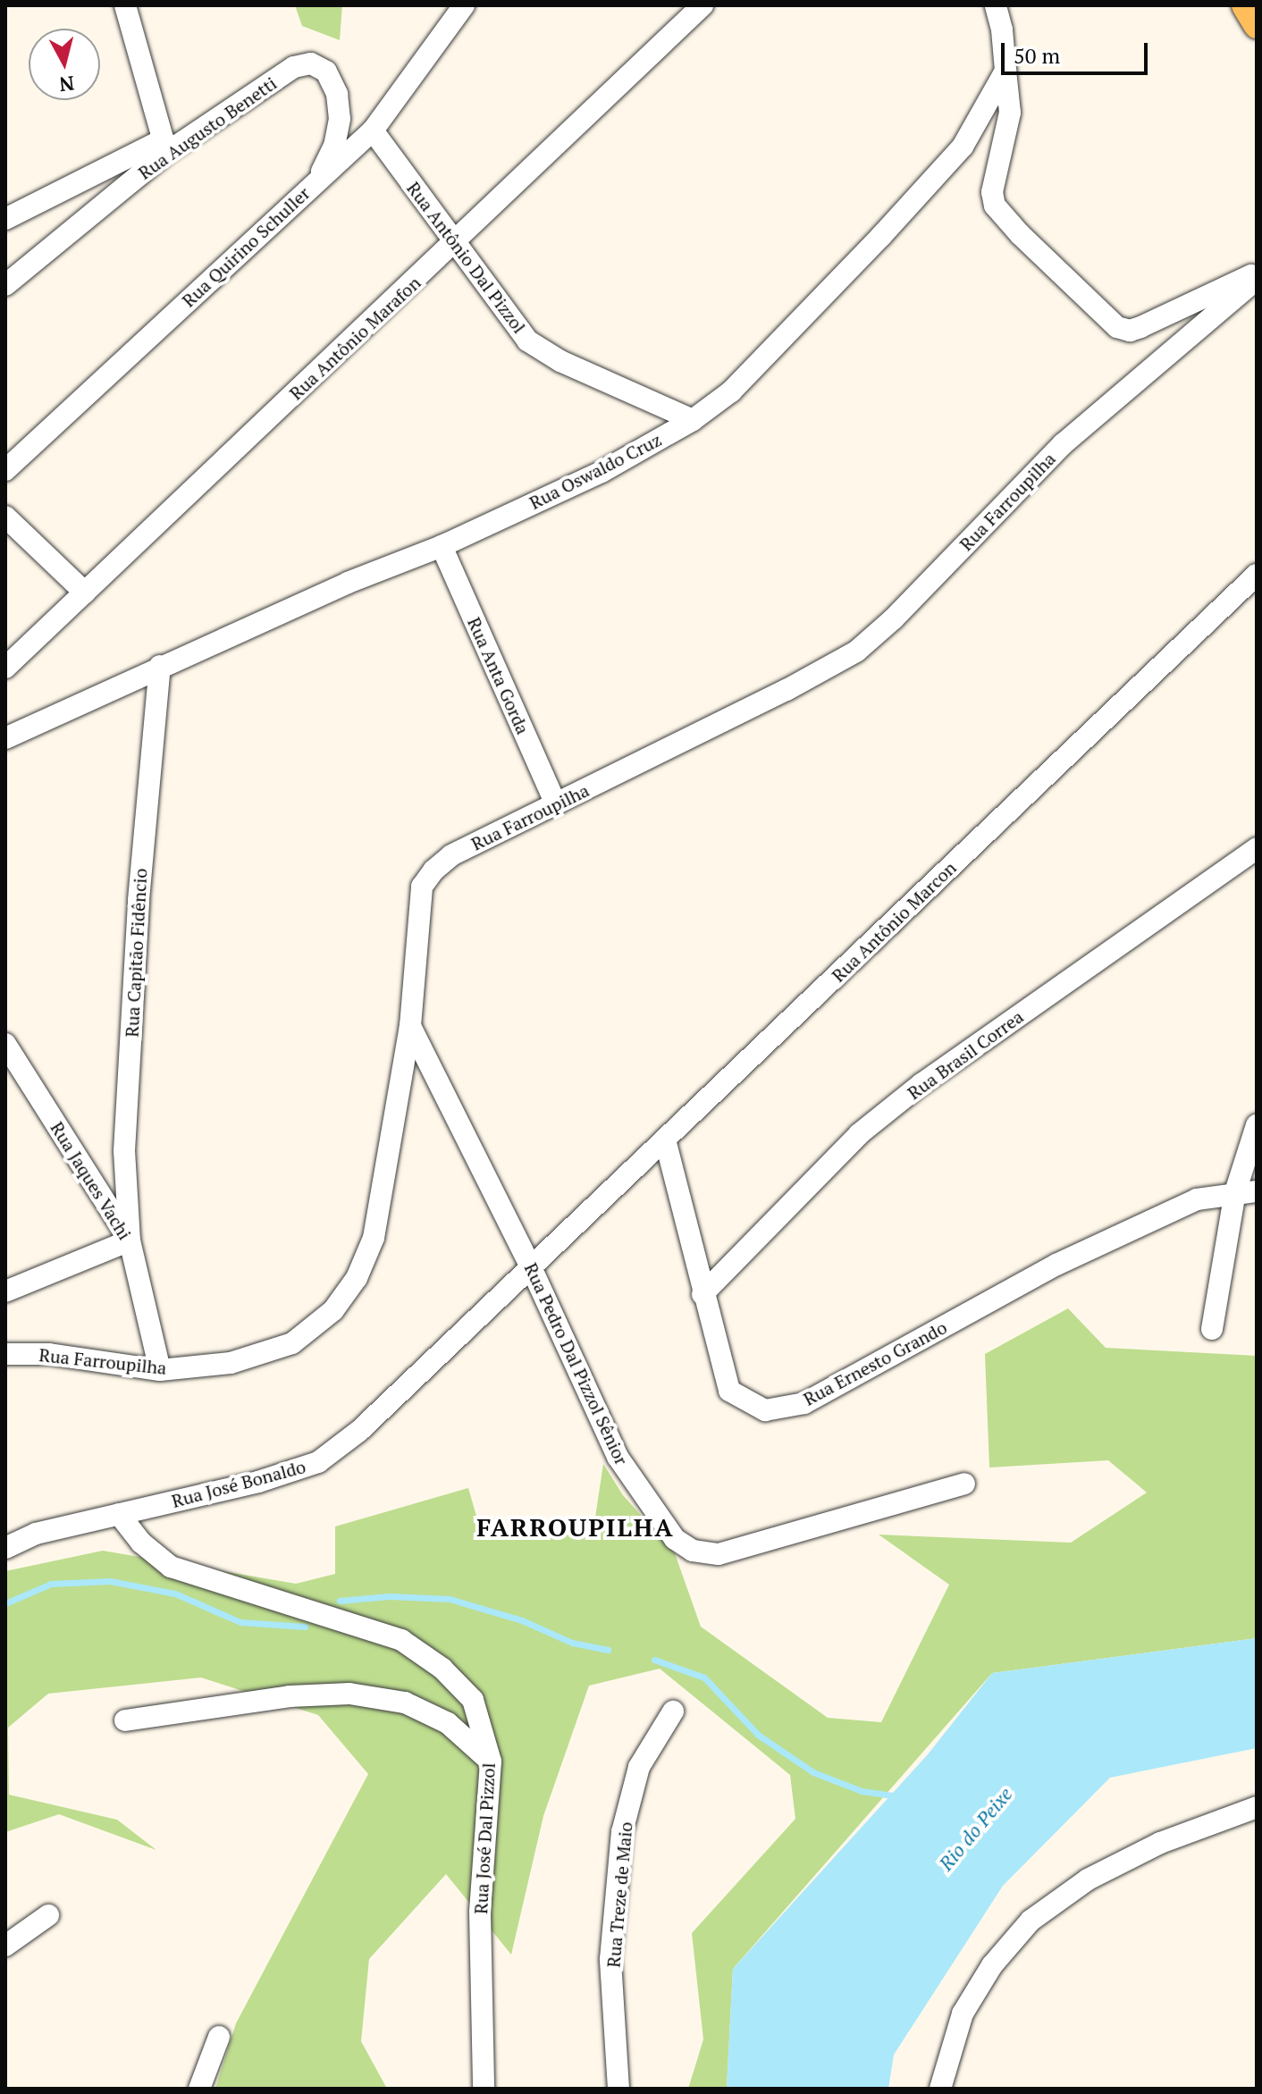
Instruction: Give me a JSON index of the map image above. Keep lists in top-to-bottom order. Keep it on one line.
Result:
{"streets":{"street":["Rua Augusto Benetti","Rua Quirino Schuller","Rua Antônio Dal Pizzol","Rua Antônio Marafon","Rua Oswaldo Cruz","Rua Farroupilha","Rua Anta Gorda","Rua Antônio Marcon","Rua Capitão Fidêncio","Rua Brasil Correa","Rua Jaques Vachi","Rua Ernesto Grando","Rua Pedro Dal Pizzol Sênior","Rua José Bonaldo","Rua José Dal Pizzol","Rua Treze de Maio"]},"crossings":[["Rua Augusto Benetti","Rua Quirino Schuller"],["Rua Quirino Schuller","Rua Antônio Dal Pizzol"],["Rua Antônio Dal Pizzol","Rua Antônio Marafon"],["Rua Antônio Dal Pizzol","Rua Oswaldo Cruz"],["Rua Oswaldo Cruz","Rua Anta Gorda"],["Rua Oswaldo Cruz","Rua Capitão Fidêncio"],["Rua Farroupilha","Rua Anta Gorda"],["Rua Farroupilha","Rua Jaques Vachi"],["Rua Farroupilha","Rua Pedro Dal Pizzol Sênior"],["Rua Antônio Marcon","Rua Ernesto Grando"],["Rua Antônio Marcon","Rua Pedro Dal Pizzol Sênior"],["Rua Antônio Marcon","Rua José Bonaldo"],["Rua Capitão Fidêncio","Rua Jaques Vachi"],["Rua Brasil Correa","Rua Ernesto Grando"],["Rua Pedro Dal Pizzol Sênior","Rua José Bonaldo"],["Rua José Bonaldo","Rua José Dal Pizzol"]],"districts":["FARROUPILHA"],"water":["Rio do Peixe"],"scale_bar":"50 m","north":"bottom"}
